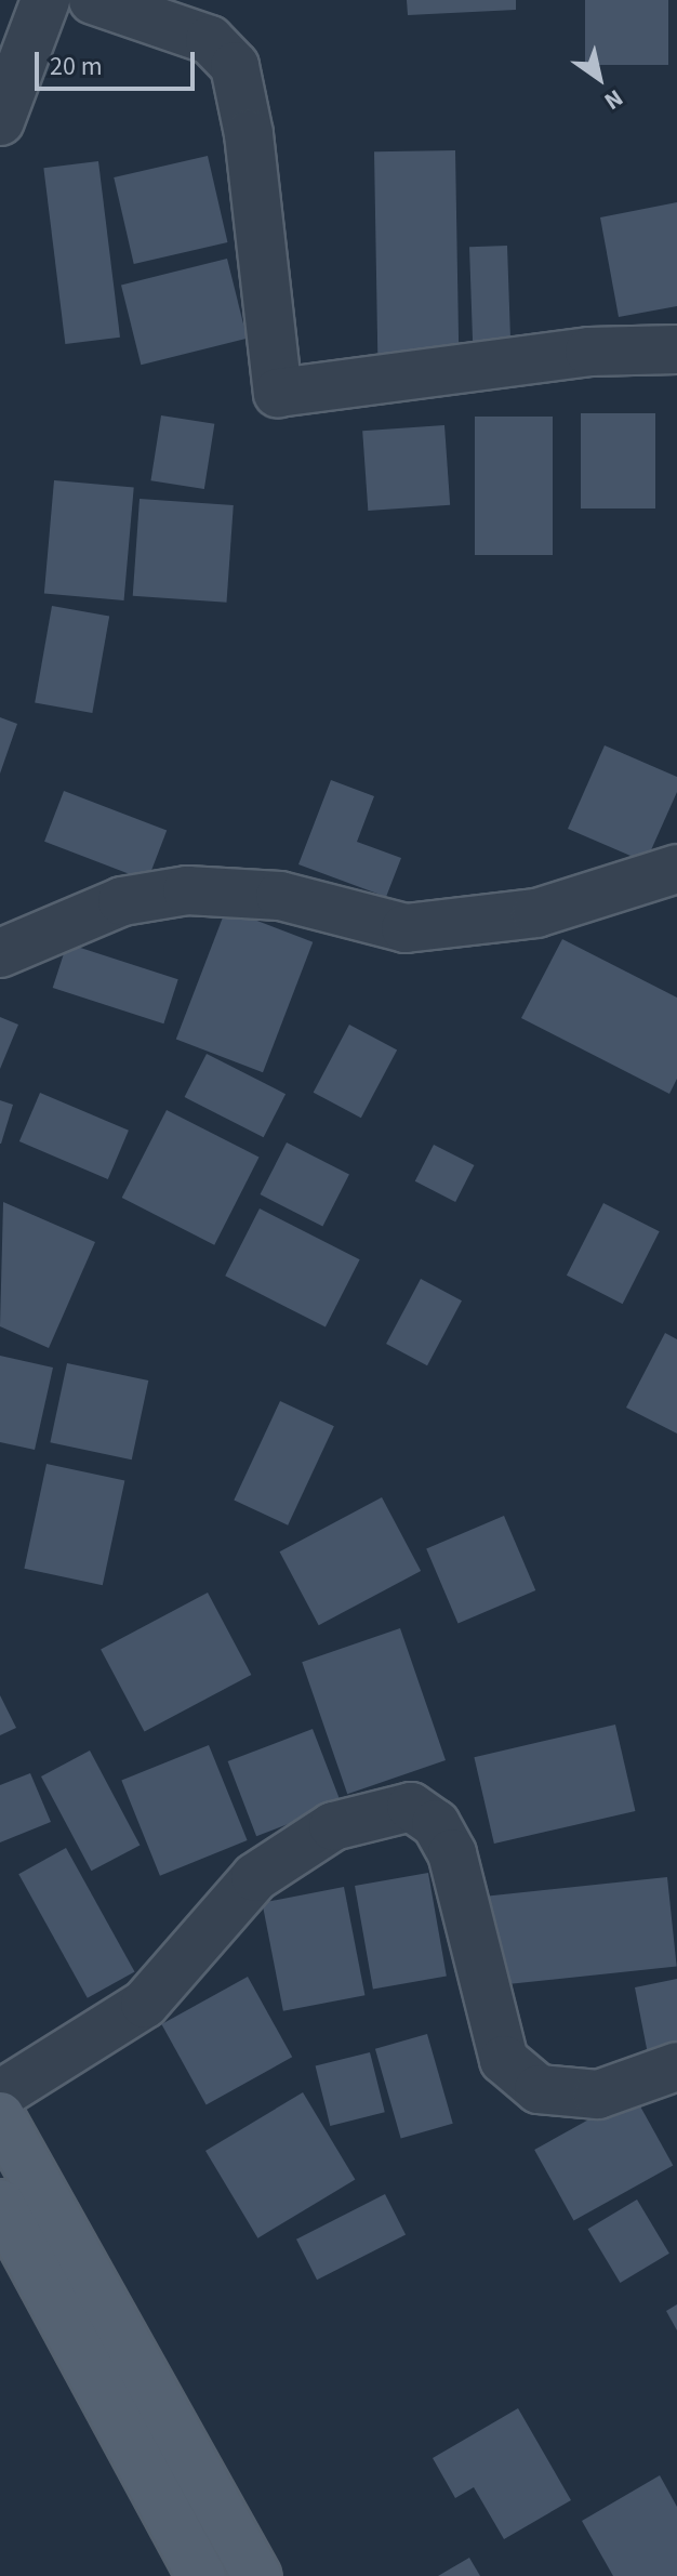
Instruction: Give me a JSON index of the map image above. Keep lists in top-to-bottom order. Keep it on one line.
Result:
{"scale_bar":"20 m","north":"bottom right"}
